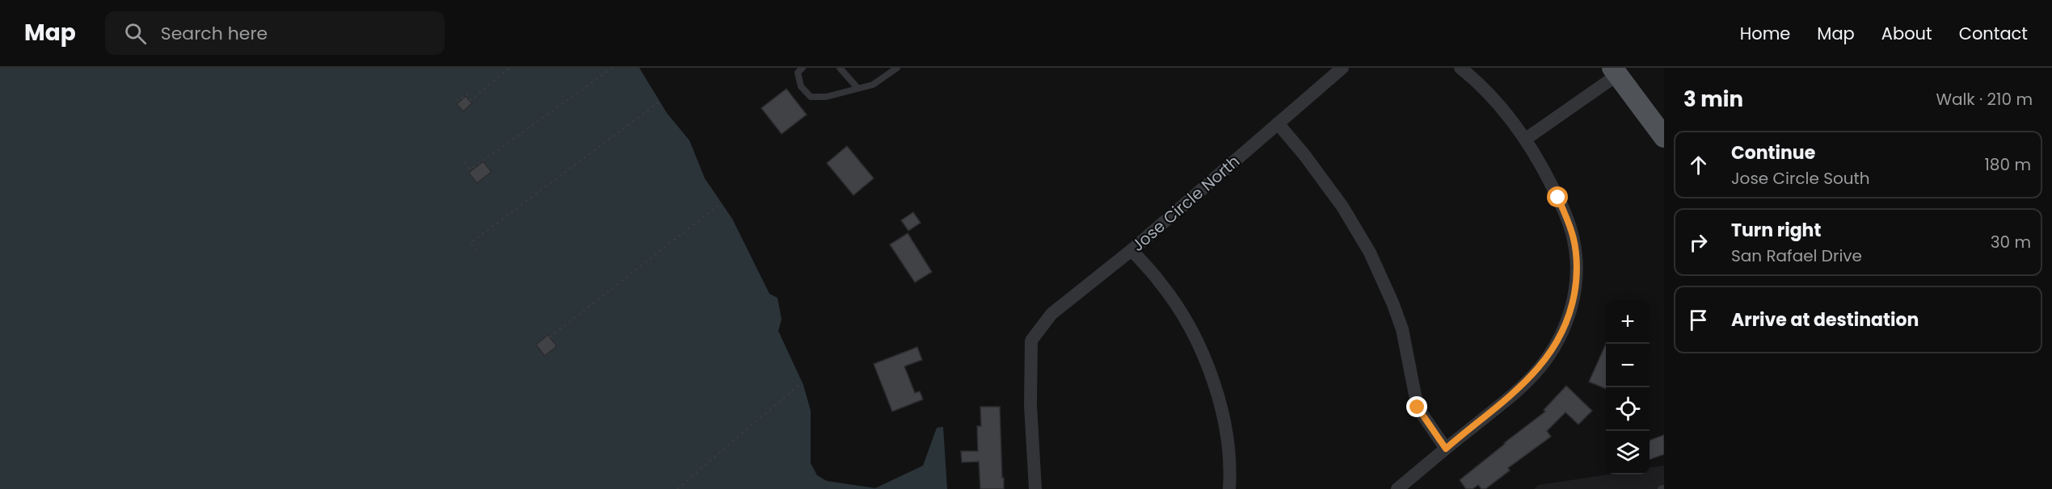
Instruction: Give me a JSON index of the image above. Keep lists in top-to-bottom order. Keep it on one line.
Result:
{"streets":{"street":["Jose Circle North"]},"page":{"header":"Map","search":"Search here","nav":["Home","Map","About","Contact"],"heading":["3 min","Walk · 210 m"],"list":[["Continue","Jose Circle South","180 m"],["Turn right","San Rafael Drive","30 m"],"Arrive at destination"],"map_buttons":["+","−"]}}
